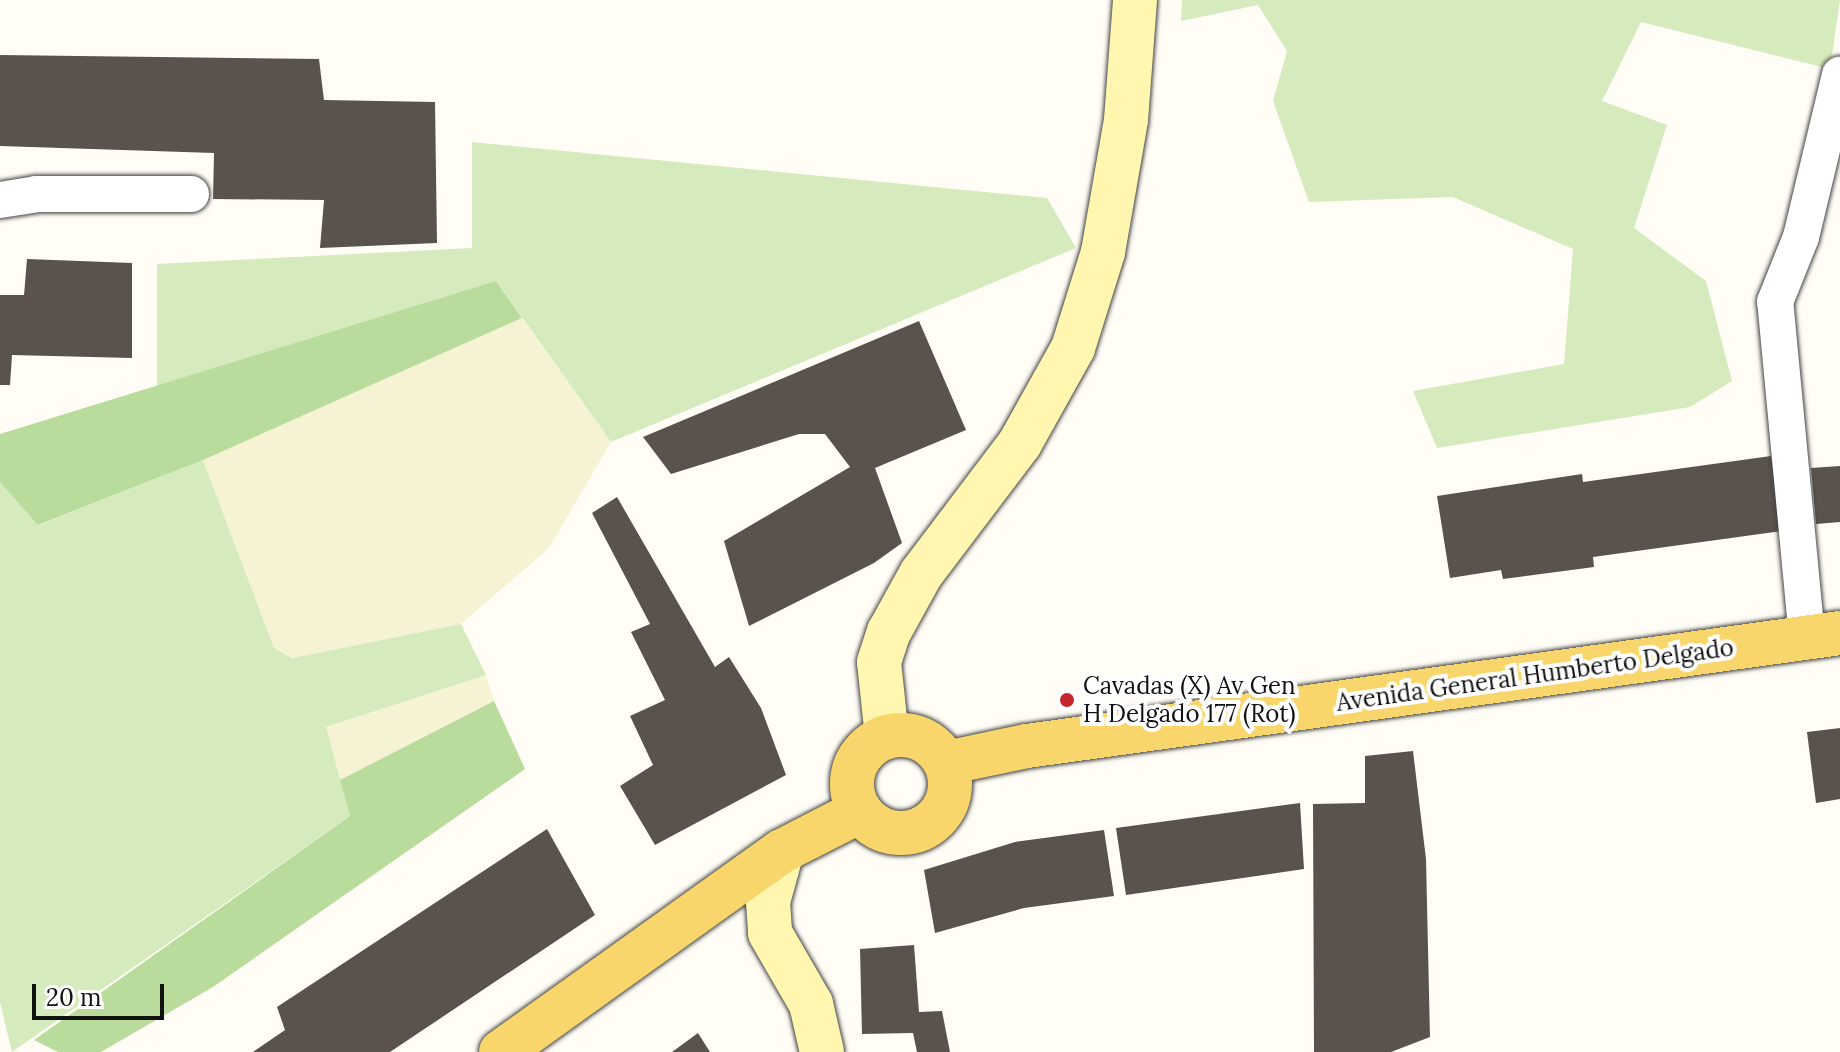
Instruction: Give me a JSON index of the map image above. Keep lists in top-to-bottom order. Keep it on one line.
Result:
{"streets":{"main road":["Avenida General Humberto Delgado"]},"places":["Cavadas (X) Av Gen H Delgado 177 (Rot)"],"scale_bar":"20 m"}
